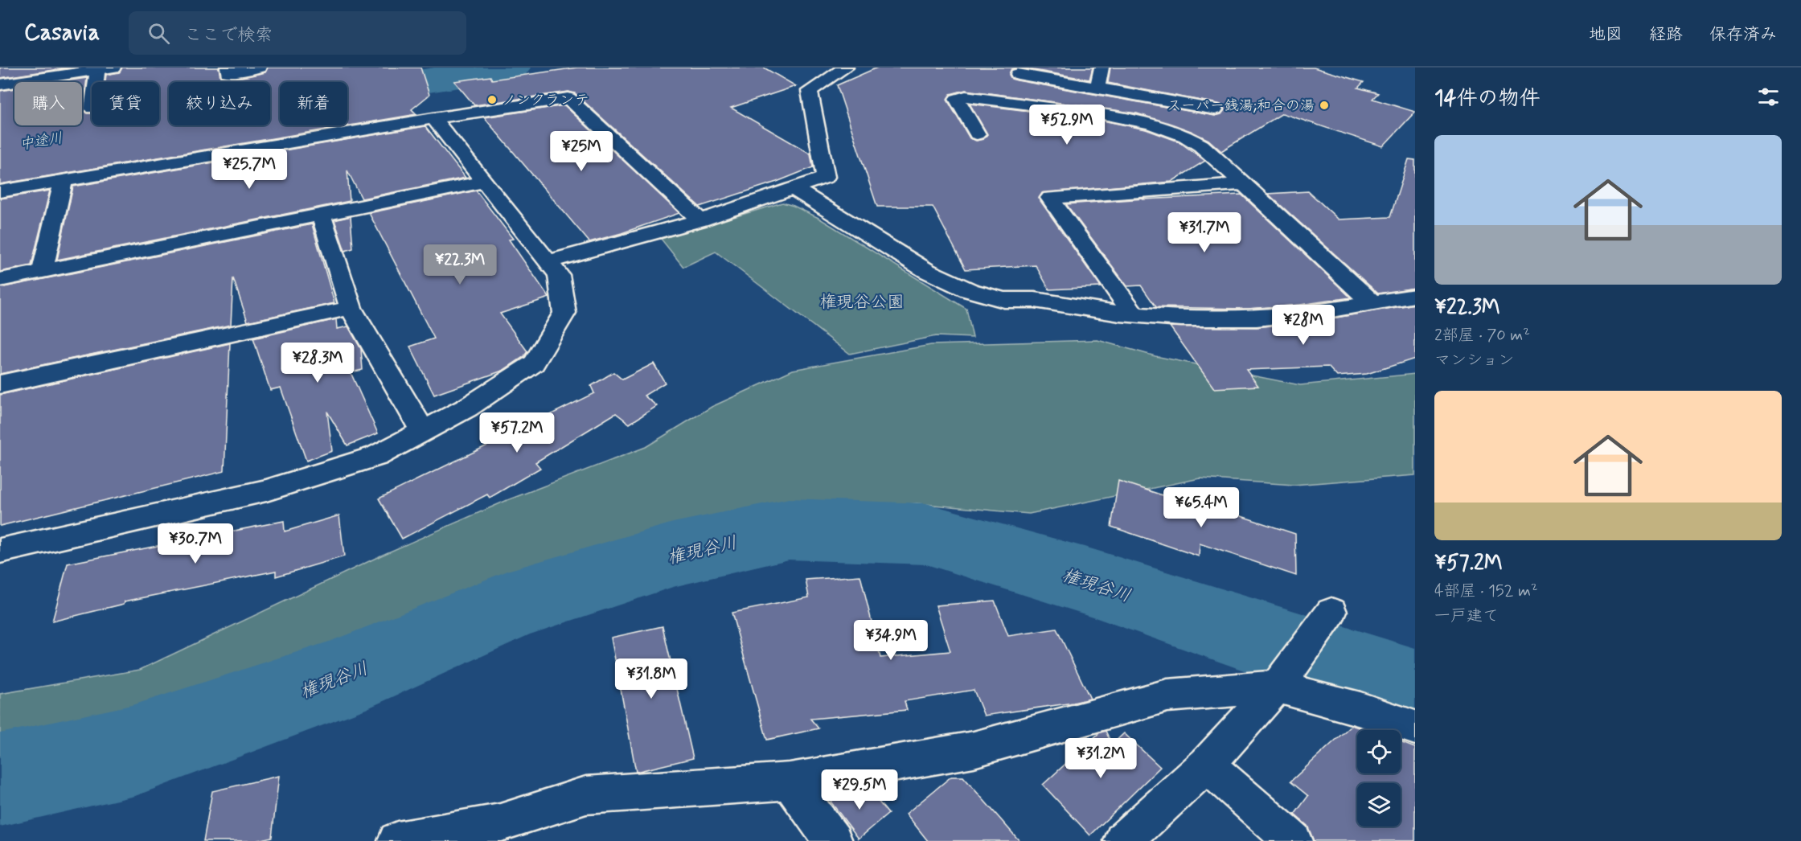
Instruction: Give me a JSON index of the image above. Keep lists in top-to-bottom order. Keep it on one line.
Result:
{"water":["中途川","権現谷川"],"parks":["権現谷公園"],"places":["ノンクランテ","スーパー銭湯;和合の湯"],"page":{"header":"Casavia","search":"ここで検索","nav":["地図","経路","保存済み"],"heading":"14件の物件","chip":["購入","賃貸","絞り込み","新着"],"price":["¥52.9M","¥25M","¥25.7M","¥31.7M","¥22.3M","¥28M","¥28.3M","¥57.2M","¥65.4M","¥30.7M","¥34.9M","¥31.8M","¥31.2M","¥29.5M"],"list":[{"name":"¥22.3M","note":"2部屋 · 70 m² · マンション"},{"name":"¥57.2M","note":"4部屋 · 152 m² · 一戸建て"}]}}
